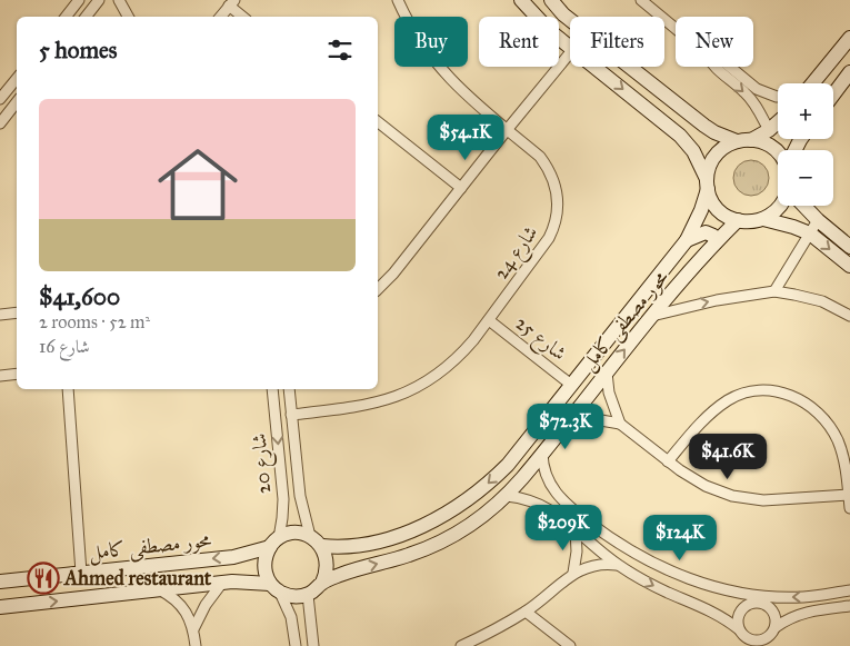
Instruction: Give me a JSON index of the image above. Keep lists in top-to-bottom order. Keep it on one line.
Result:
{"streets":{"street":["شارع 24","محور مصطفى كامل","شارع 25","شارع 20"]},"crossings":[["شارع 24","شارع 25"],["شارع 24","شارع 20"],["محور مصطفى كامل","شارع 25"],["محور مصطفى كامل","شارع 20"]],"places":{"restaurant":["Ahmed restaurant"]},"page":{"chip":["Buy","Rent","Filters","New"],"heading":"5 homes","map_buttons":["+","−"],"list":[{"name":"$41,600","note":"2 rooms · 52 m² · شارع 16"}],"price":["$54.1K","$72.3K","$41.6K","$209K","$124K"]}}
